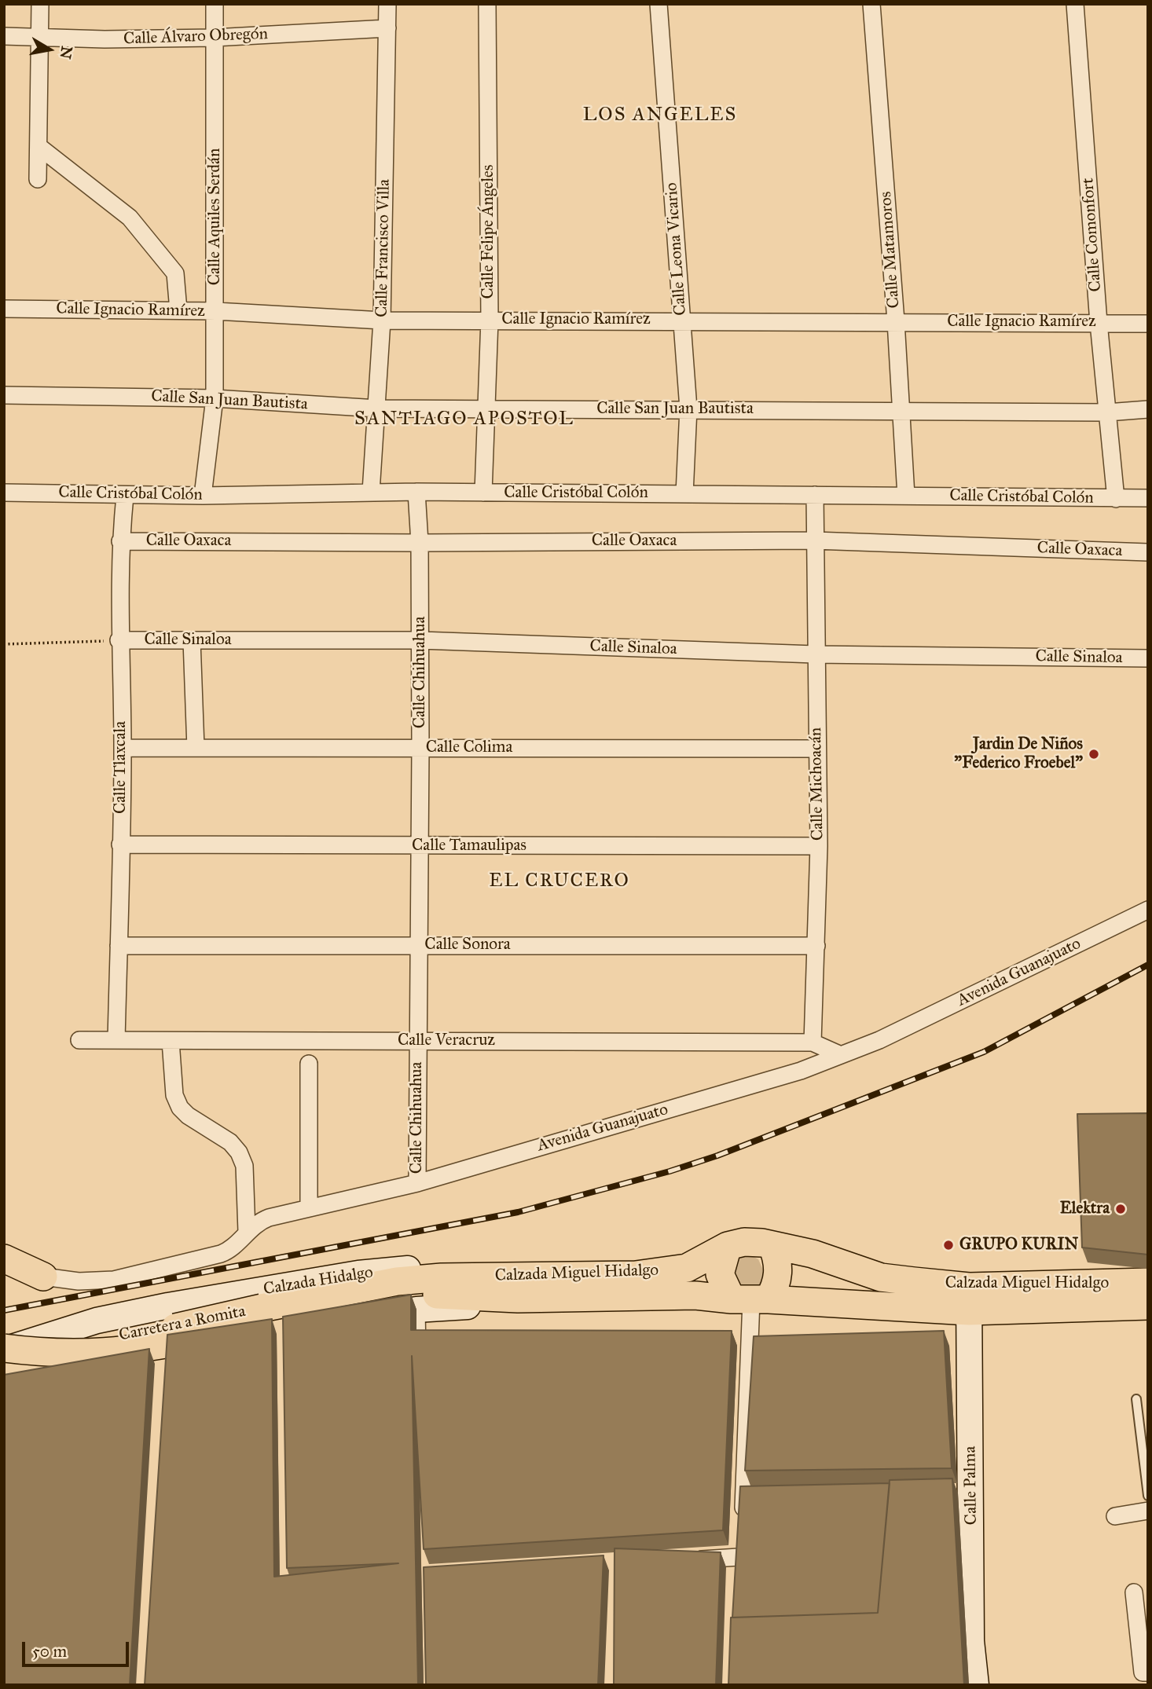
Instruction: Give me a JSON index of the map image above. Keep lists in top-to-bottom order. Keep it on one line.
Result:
{"streets":{"main road":["Calzada Miguel Hidalgo","Carretera a Romita"],"street":["Calle Álvaro Obregón","Calle Aquiles Serdán","Calle Felipe Ángeles","Calle Comonfort","Calle Francisco Villa","Calle Leona Vicario","Calle Matamoros","Calle Ignacio Ramírez","Calle San Juan Bautista","Calle Cristóbal Colón","Calle Oaxaca","Calle Sinaloa","Calle Chihuahua","Calle Colima","Calle Tlaxcala","Calle Michoacán","Calle Tamaulipas","Calle Sonora","Avenida Guanajuato","Calle Veracruz","Calzada Hidalgo","Calle Palma"]},"crossings":[["Calle Álvaro Obregón","Calle Aquiles Serdán"],["Calle Álvaro Obregón","Calle Francisco Villa"],["Calle Aquiles Serdán","Calle Ignacio Ramírez"],["Calle Aquiles Serdán","Calle San Juan Bautista"],["Calle Aquiles Serdán","Calle Cristóbal Colón"],["Calle Felipe Ángeles","Calle Ignacio Ramírez"],["Calle Felipe Ángeles","Calle San Juan Bautista"],["Calle Felipe Ángeles","Calle Cristóbal Colón"],["Calle Comonfort","Calle Ignacio Ramírez"],["Calle Comonfort","Calle San Juan Bautista"],["Calle Comonfort","Calle Cristóbal Colón"],["Calle Francisco Villa","Calle Ignacio Ramírez"],["Calle Francisco Villa","Calle San Juan Bautista"],["Calle Francisco Villa","Calle Cristóbal Colón"],["Calle Leona Vicario","Calle Ignacio Ramírez"],["Calle Leona Vicario","Calle San Juan Bautista"],["Calle Leona Vicario","Calle Cristóbal Colón"],["Calle Matamoros","Calle Ignacio Ramírez"],["Calle Matamoros","Calle San Juan Bautista"],["Calle Matamoros","Calle Cristóbal Colón"],["Calle Cristóbal Colón","Calle Chihuahua"],["Calle Cristóbal Colón","Calle Tlaxcala"],["Calle Cristóbal Colón","Calle Michoacán"],["Calle Oaxaca","Calle Chihuahua"],["Calle Oaxaca","Calle Tlaxcala"],["Calle Oaxaca","Calle Michoacán"],["Calle Sinaloa","Calle Chihuahua"],["Calle Sinaloa","Calle Tlaxcala"],["Calle Sinaloa","Calle Michoacán"],["Calle Chihuahua","Calle Colima"],["Calle Chihuahua","Calle Tamaulipas"],["Calle Chihuahua","Calle Sonora"],["Calle Chihuahua","Avenida Guanajuato"],["Calle Chihuahua","Calle Veracruz"],["Calle Colima","Calle Tlaxcala"],["Calle Colima","Calle Michoacán"],["Calle Tlaxcala","Calle Tamaulipas"],["Calle Tlaxcala","Calle Sonora"],["Calle Tlaxcala","Calle Veracruz"],["Calle Michoacán","Calle Tamaulipas"],["Calle Michoacán","Calle Sonora"],["Calle Michoacán","Calle Veracruz"],["Calzada Miguel Hidalgo","Calzada Hidalgo"],["Calzada Miguel Hidalgo","Carretera a Romita"],["Calzada Miguel Hidalgo","Calle Palma"],["Calzada Hidalgo","Carretera a Romita"]],"districts":["LOS ANGELES","SANTIAGO APOSTOL","EL CRUCERO"],"places":["Jardin De Niños \"Federico Froebel\"","Elektra","GRUPO KURIN"],"scale_bar":"50 m","north":"right"}
